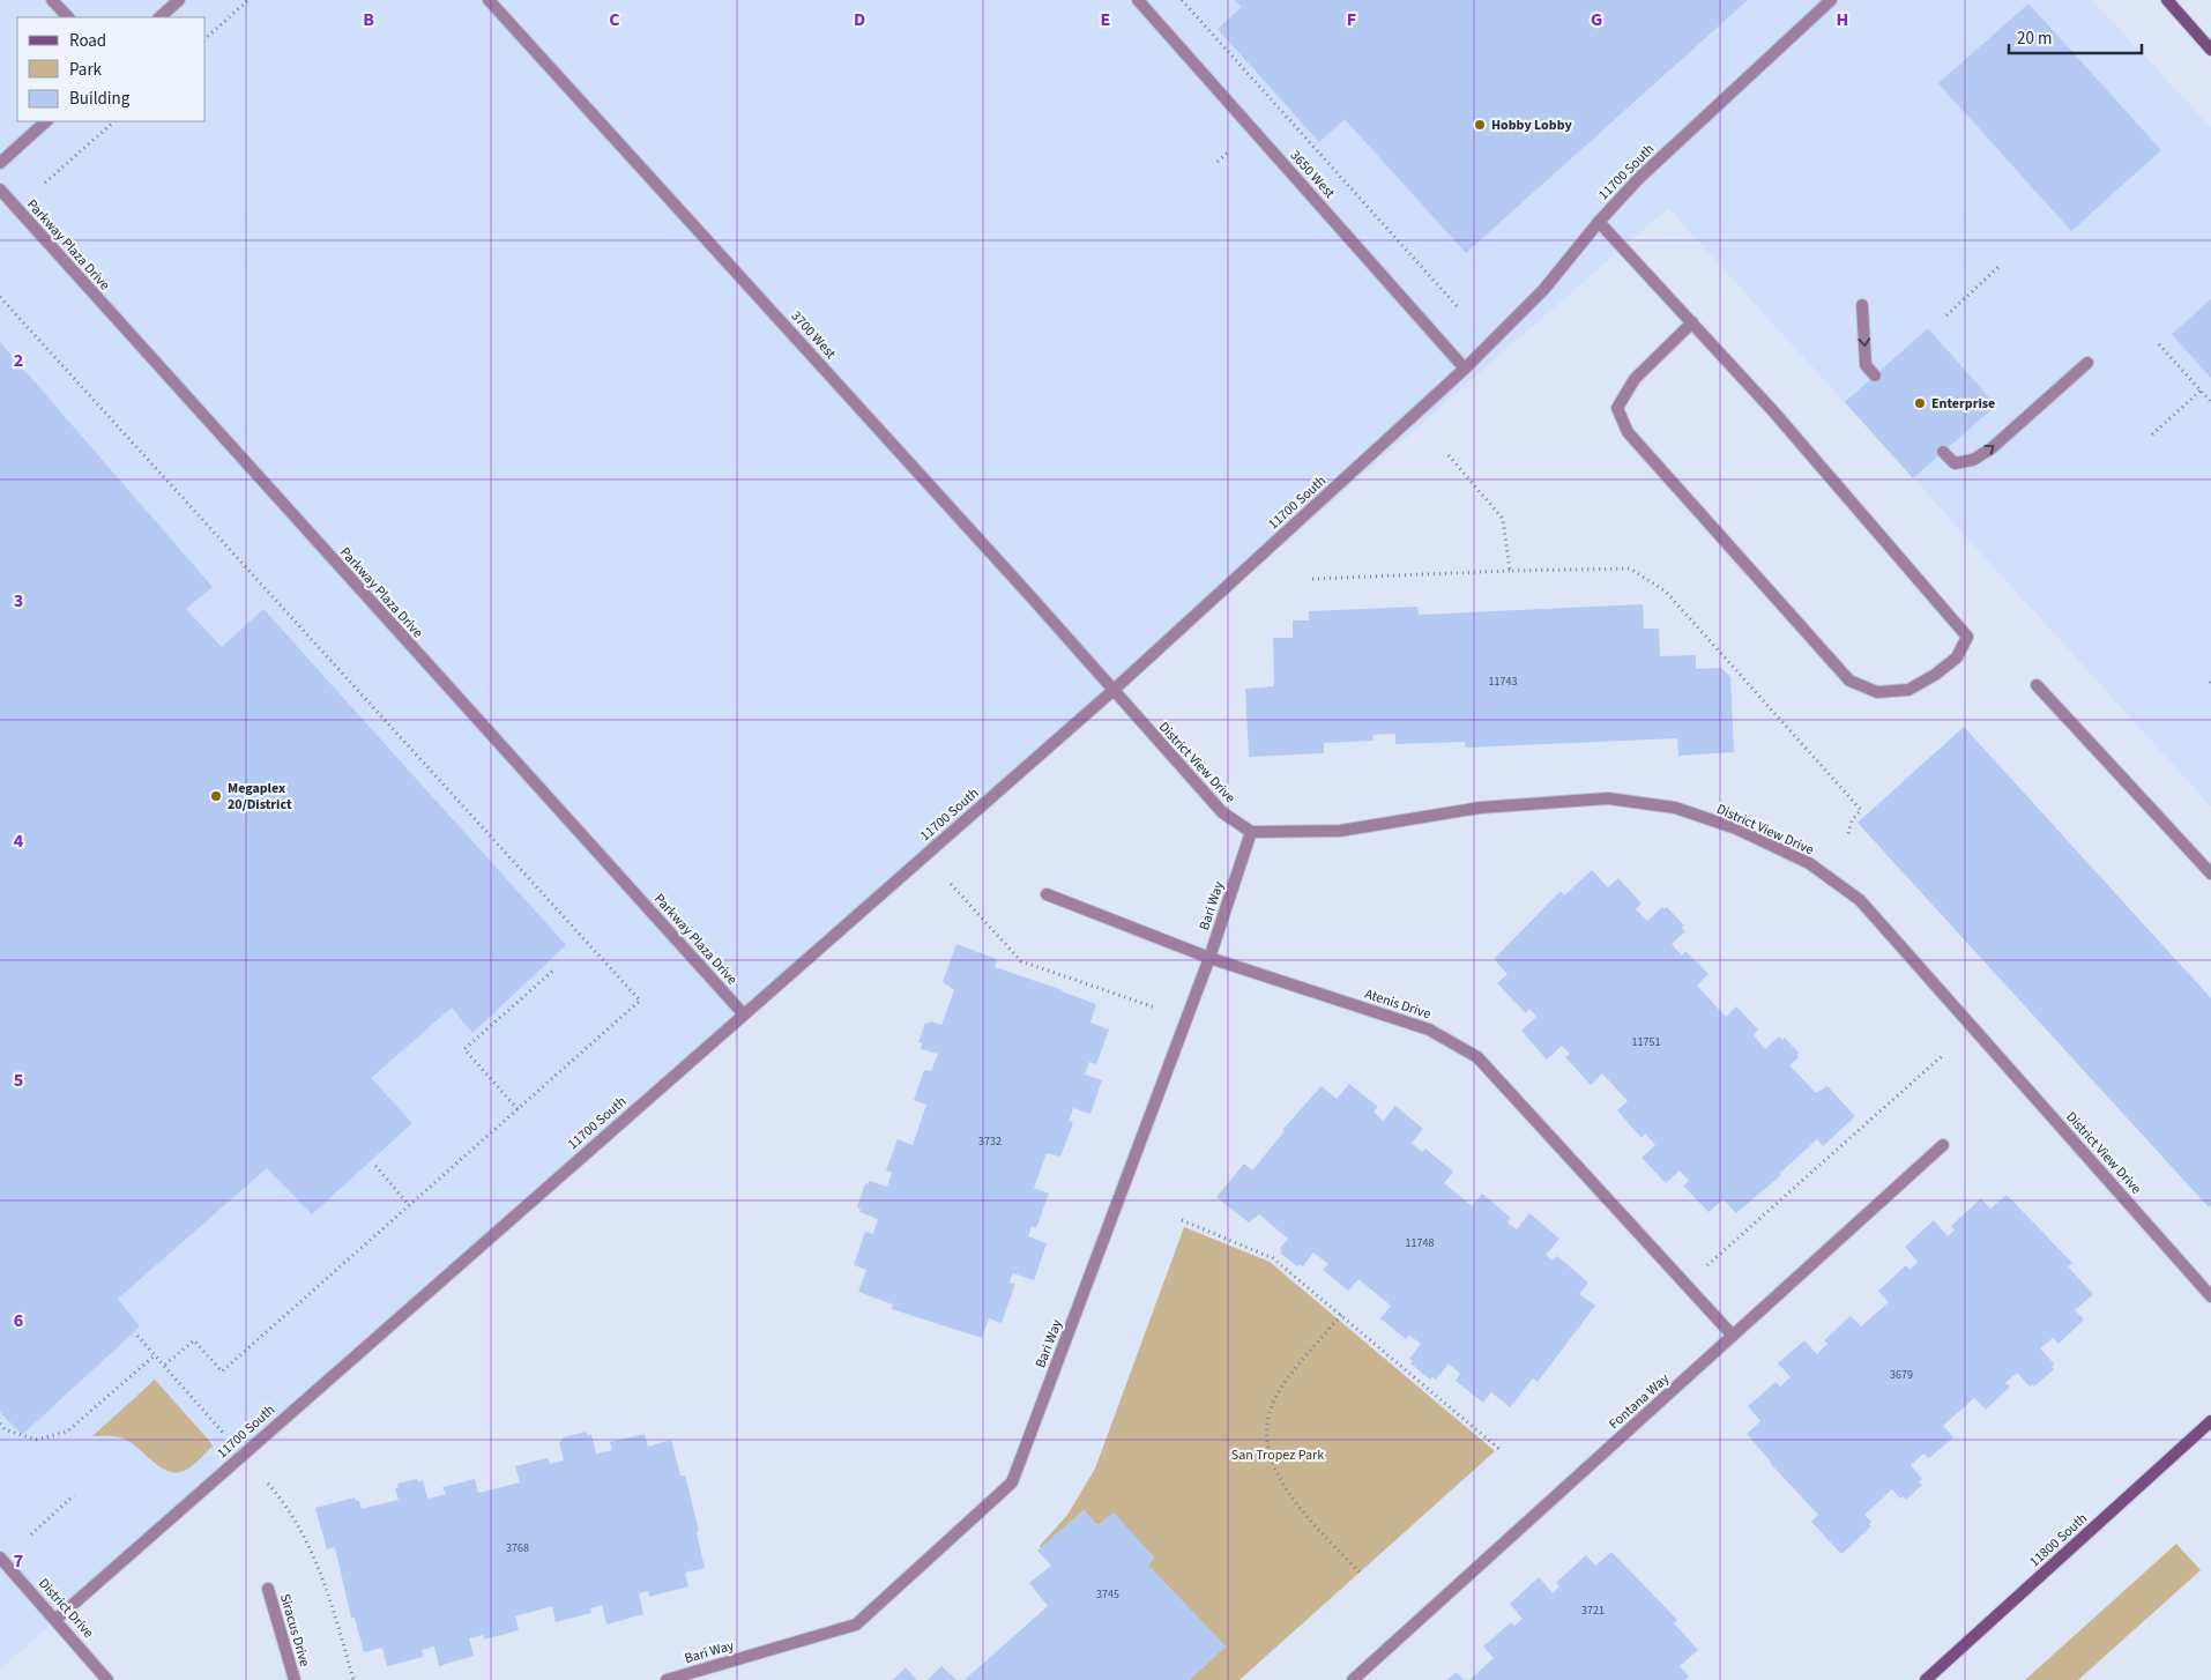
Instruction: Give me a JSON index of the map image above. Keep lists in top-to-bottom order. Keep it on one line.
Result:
{"streets":{"main road":["11800 South"],"street":["11700 South","3650 West","Parkway Plaza Drive","3700 West","District View Drive","Bari Way","Atenis Drive","Fontana Way","District Drive","Siracus Drive"]},"crossings":[["11700 South","3650 West"],["11700 South","Parkway Plaza Drive"],["11700 South","3700 West"],["11700 South","District View Drive"],["11700 South","District Drive"],["3700 West","District View Drive"],["District View Drive","Bari Way"],["Bari Way","Atenis Drive"],["Atenis Drive","Fontana Way"]],"parks":["San Tropez Park"],"places":["Hobby Lobby","Enterprise","Megaplex 20/District"],"house_numbers":["11743","11751","3732","11748","3679","3768","3745","3721"],"legend":["Road","Park","Building"],"scale_bar":"20 m","grid":{"columns":["B","C","D","E","F","G","H"],"rows":["2","3","4","5","6","7"]}}
